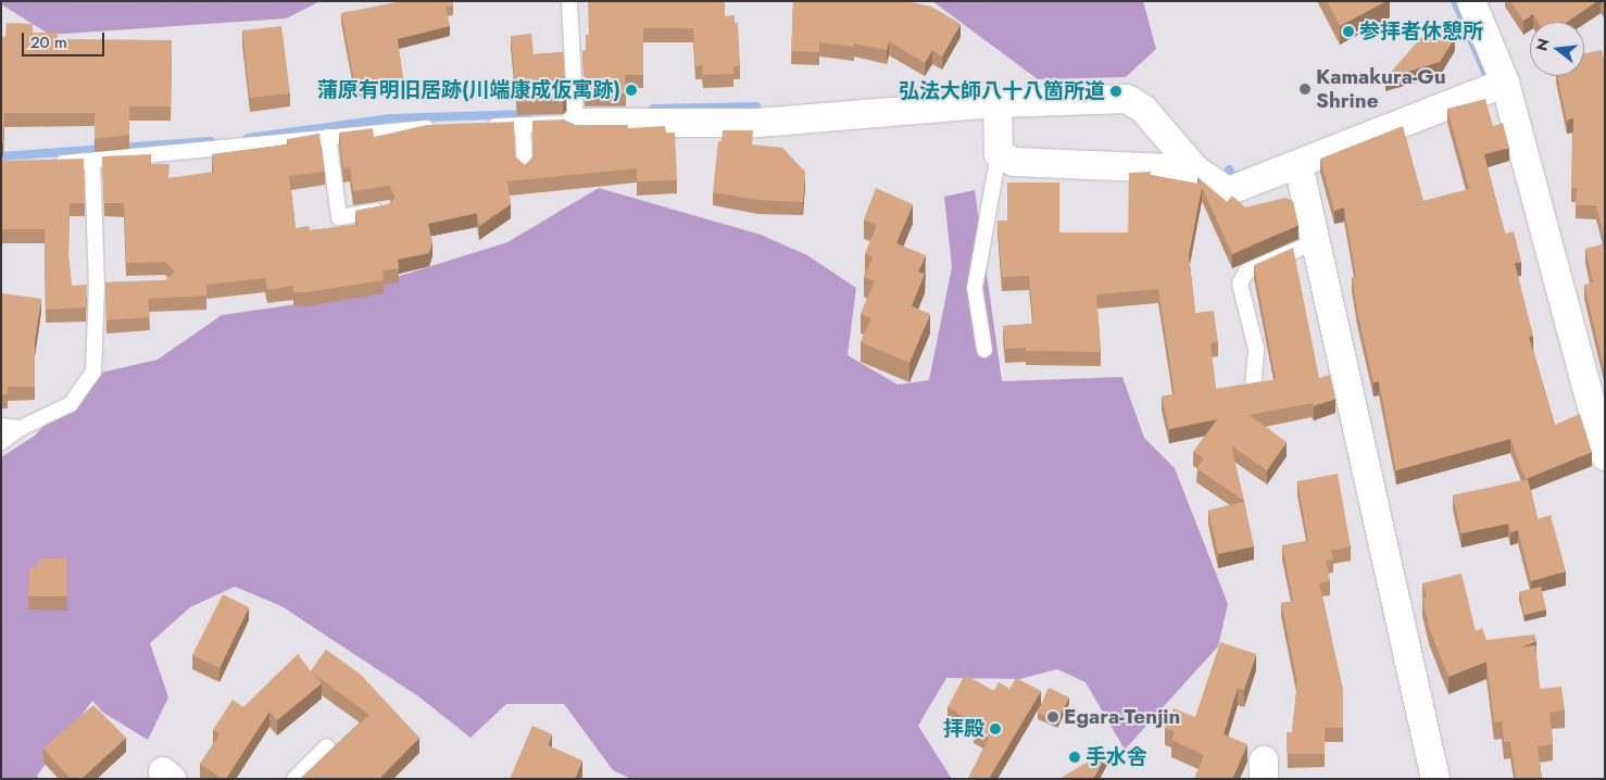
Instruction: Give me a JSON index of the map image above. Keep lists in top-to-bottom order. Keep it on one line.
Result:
{"places":["参拝者休憩所","Kamakura-Gu Shrine","蒲原有明旧居跡(川端康成仮寓跡)","弘法大師八十八箇所道","Egara-Tenjin","拝殿","手水舎"],"scale_bar":"20 m","north":"left"}
